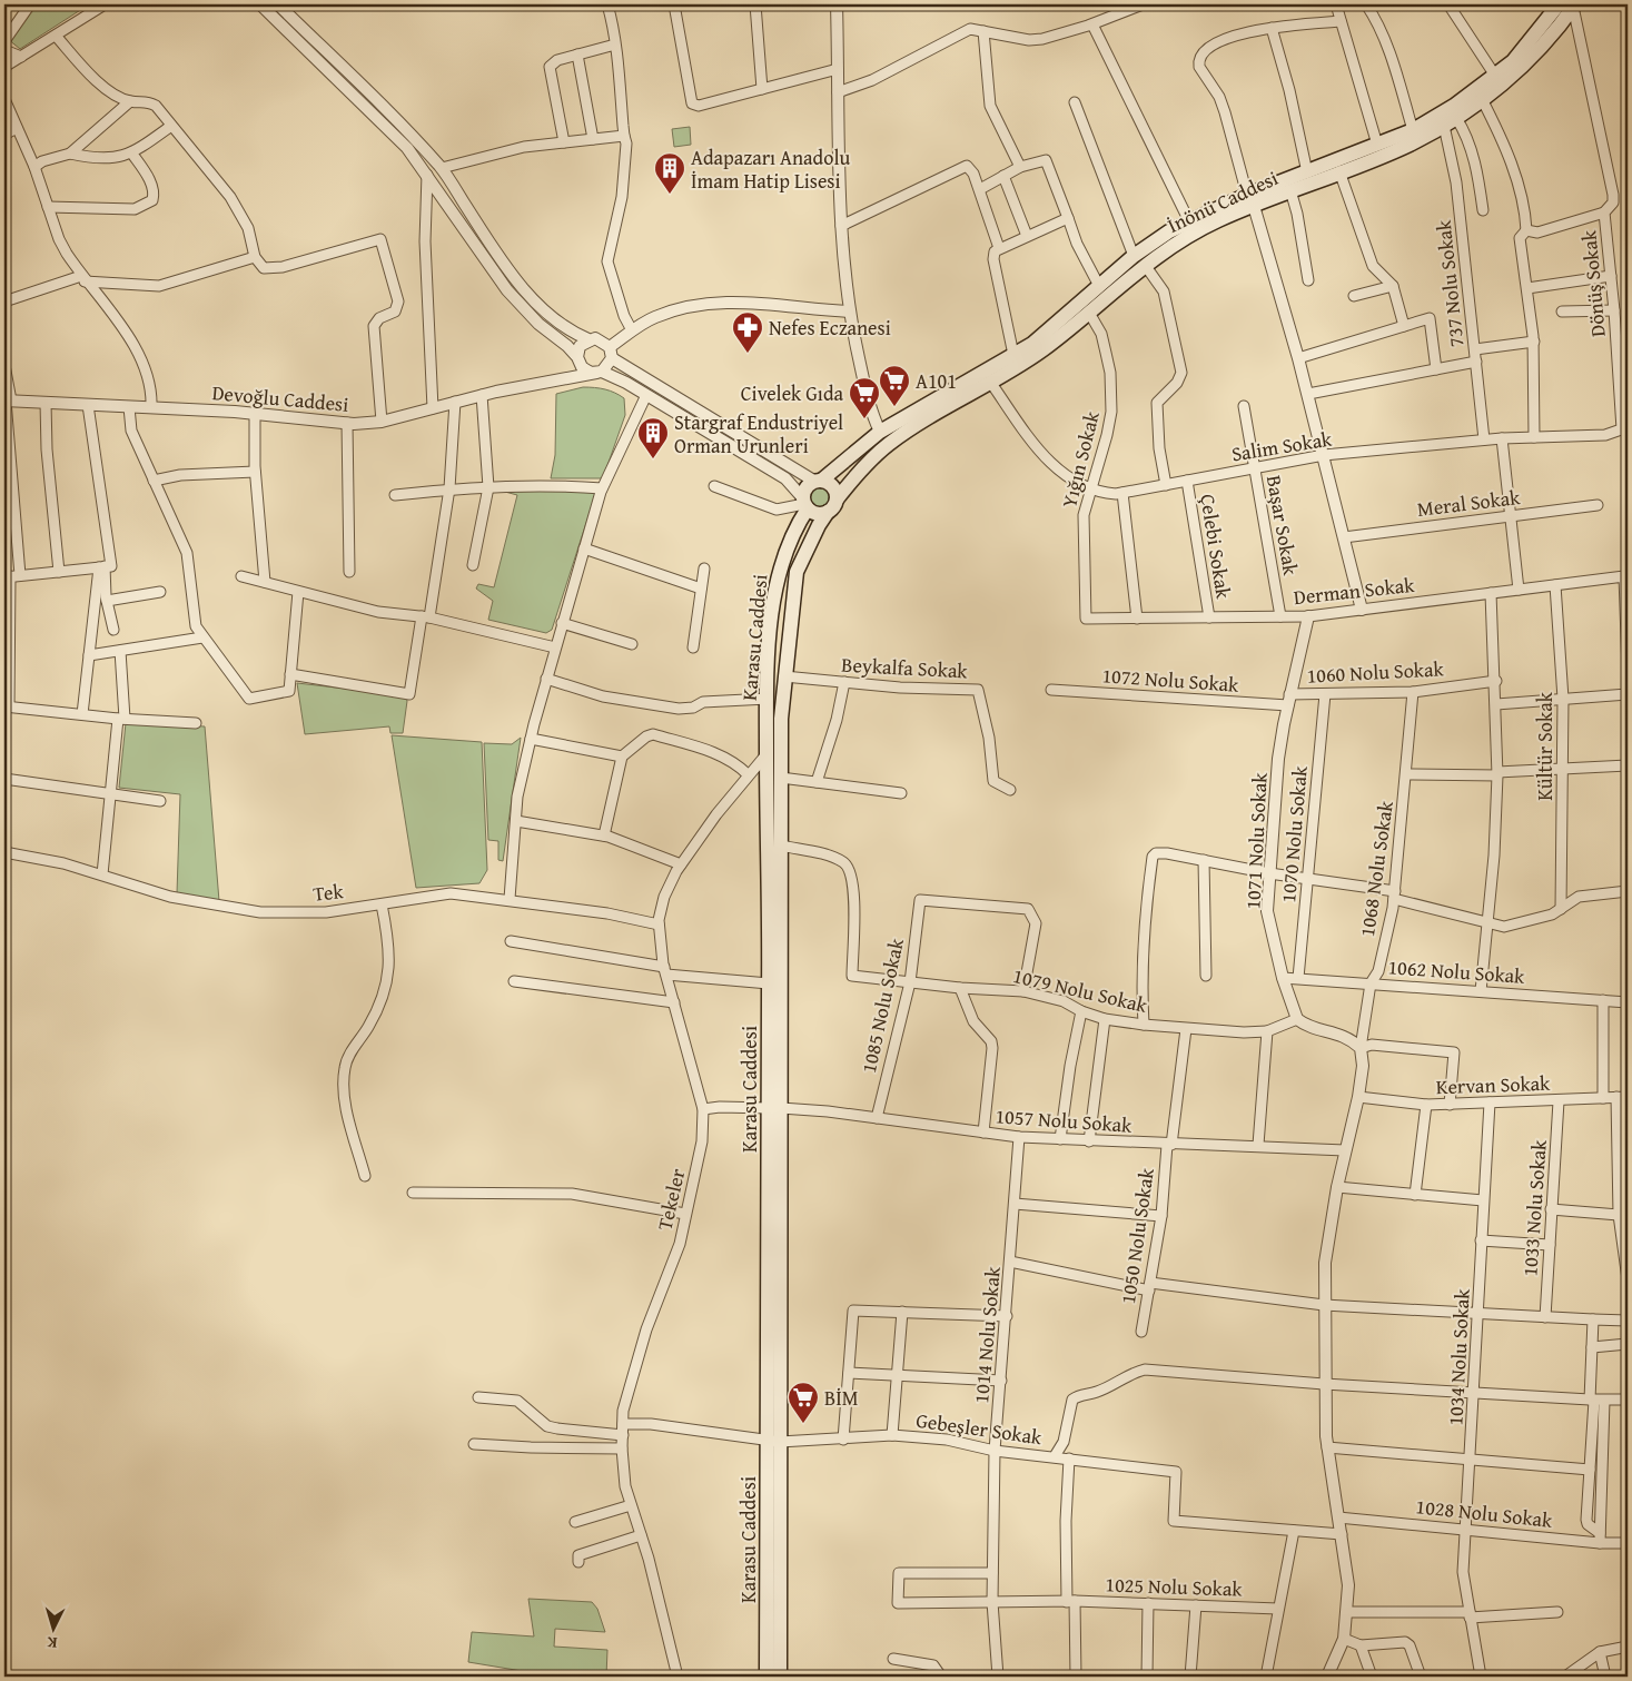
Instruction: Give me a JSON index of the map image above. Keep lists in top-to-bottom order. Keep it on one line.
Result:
{"streets":{"main road":["İnönü Caddesi","Karasu Caddesi"],"street":["737 Nolu Sokak","Dönüş Sokak","Devoğlu Caddesi","Salim Sokak","Yığın Sokak","Meral Sokak","Başar Sokak","Çelebi Sokak","Derman Sokak","Beykalfa Sokak","1060 Nolu Sokak","1072 Nolu Sokak","Kültür Sokak","1070 Nolu Sokak","1071 Nolu Sokak","1068 Nolu Sokak","Tek","1062 Nolu Sokak","1079 Nolu Sokak","1085 Nolu Sokak","Kervan Sokak","1057 Nolu Sokak","Tekeler","1033 Nolu Sokak","1050 Nolu Sokak","1014 Nolu Sokak","1034 Nolu Sokak","Gebeşler Sokak","1028 Nolu Sokak","1025 Nolu Sokak"]},"crossings":[["İnönü Caddesi","737 Nolu Sokak"],["İnönü Caddesi","Dönüş Sokak"],["İnönü Caddesi","Salim Sokak"],["İnönü Caddesi","Yığın Sokak"],["İnönü Caddesi","Karasu Caddesi"],["737 Nolu Sokak","Salim Sokak"],["Dönüş Sokak","Salim Sokak"],["Salim Sokak","Yığın Sokak"],["Salim Sokak","Başar Sokak"],["Salim Sokak","Çelebi Sokak"],["Yığın Sokak","Derman Sokak"],["Başar Sokak","Derman Sokak"],["Çelebi Sokak","Derman Sokak"],["Derman Sokak","Kültür Sokak"],["Derman Sokak","1071 Nolu Sokak"],["Karasu Caddesi","Beykalfa Sokak"],["Karasu Caddesi","1079 Nolu Sokak"],["Karasu Caddesi","1057 Nolu Sokak"],["Karasu Caddesi","Tekeler"],["Karasu Caddesi","Gebeşler Sokak"],["1060 Nolu Sokak","1072 Nolu Sokak"],["1060 Nolu Sokak","1070 Nolu Sokak"],["1060 Nolu Sokak","1071 Nolu Sokak"],["1060 Nolu Sokak","1068 Nolu Sokak"],["1072 Nolu Sokak","1071 Nolu Sokak"],["1070 Nolu Sokak","1062 Nolu Sokak"],["1071 Nolu Sokak","1062 Nolu Sokak"],["1068 Nolu Sokak","1062 Nolu Sokak"],["Tek","Tekeler"],["1079 Nolu Sokak","1085 Nolu Sokak"],["1079 Nolu Sokak","1050 Nolu Sokak"],["1085 Nolu Sokak","1057 Nolu Sokak"],["Kervan Sokak","1033 Nolu Sokak"],["Kervan Sokak","1034 Nolu Sokak"],["1057 Nolu Sokak","Tekeler"],["1057 Nolu Sokak","1050 Nolu Sokak"],["1057 Nolu Sokak","1014 Nolu Sokak"],["Tekeler","Gebeşler Sokak"],["1014 Nolu Sokak","Gebeşler Sokak"],["1014 Nolu Sokak","1025 Nolu Sokak"],["1034 Nolu Sokak","Gebeşler Sokak"],["1034 Nolu Sokak","1028 Nolu Sokak"]],"places":{"building":["Adapazarı Anadolu İmam Hatip Lisesi","Stargraf Endustriyel Orman Urunleri"],"pharmacy":["Nefes Eczanesi"],"supermarket":["A101","Civelek Gıda","BİM"]},"north":"bottom"}
